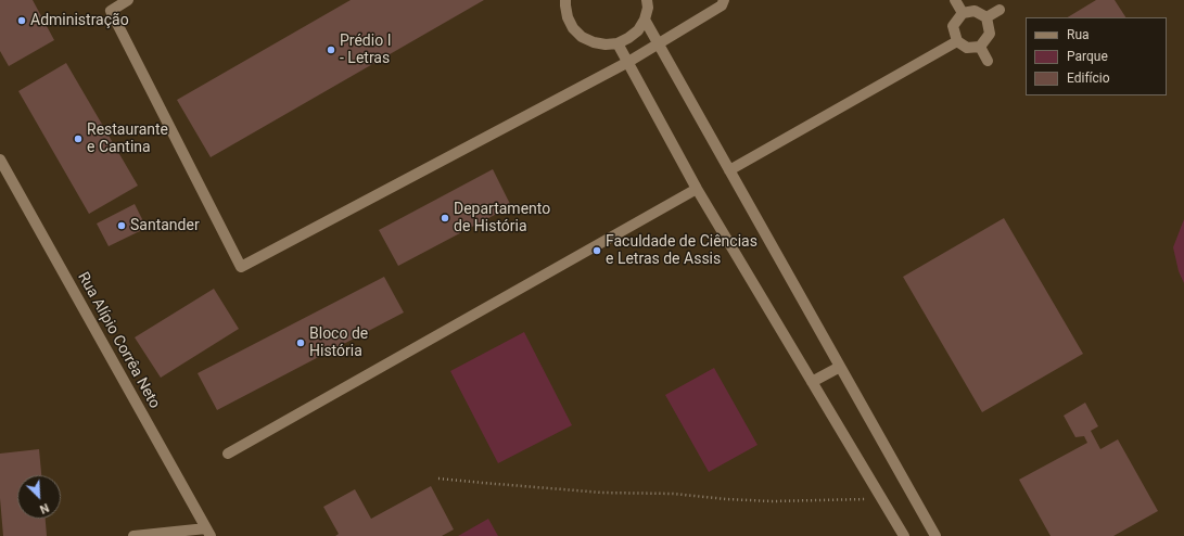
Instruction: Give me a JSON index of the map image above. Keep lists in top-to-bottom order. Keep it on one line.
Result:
{"streets":{"street":["Rua Alípio Corrêa Neto"]},"places":["Administração","Prédio I - Letras","Restaurante e Cantina","Departamento de História","Santander","Faculdade de Ciências e Letras de Assis","Bloco de História"],"legend":["Rua","Parque","Edifício"],"north":"bottom right"}
